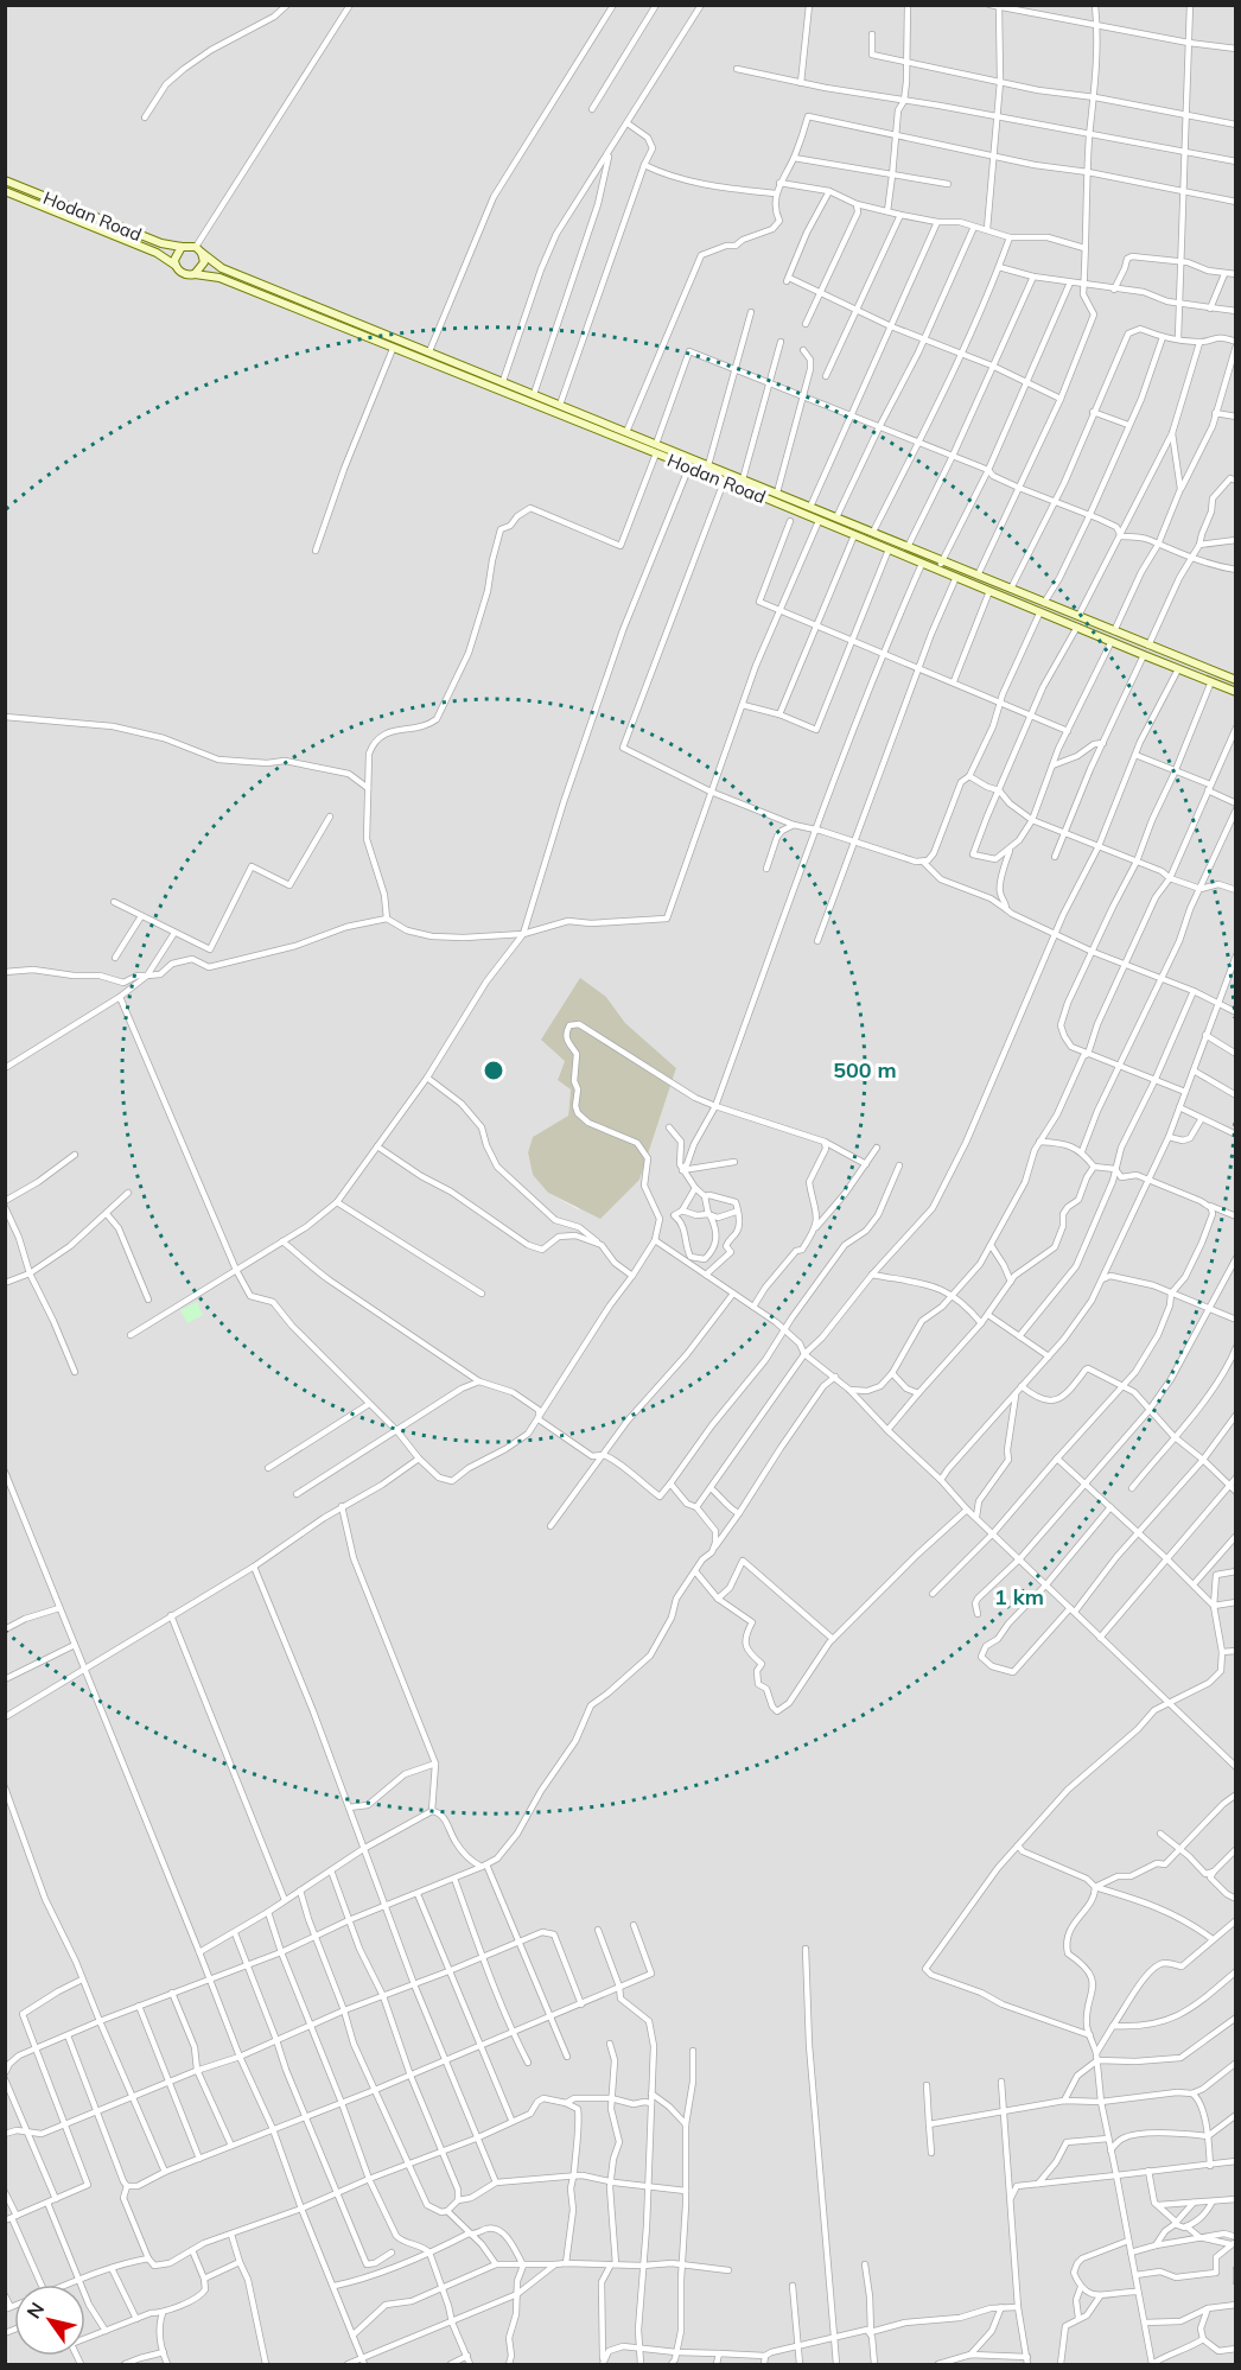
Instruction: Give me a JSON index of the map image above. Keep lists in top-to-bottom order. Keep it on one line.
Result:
{"streets":{"main road":["Hodan Road"]},"north":"top left","rings":["500 m","1 km"]}
